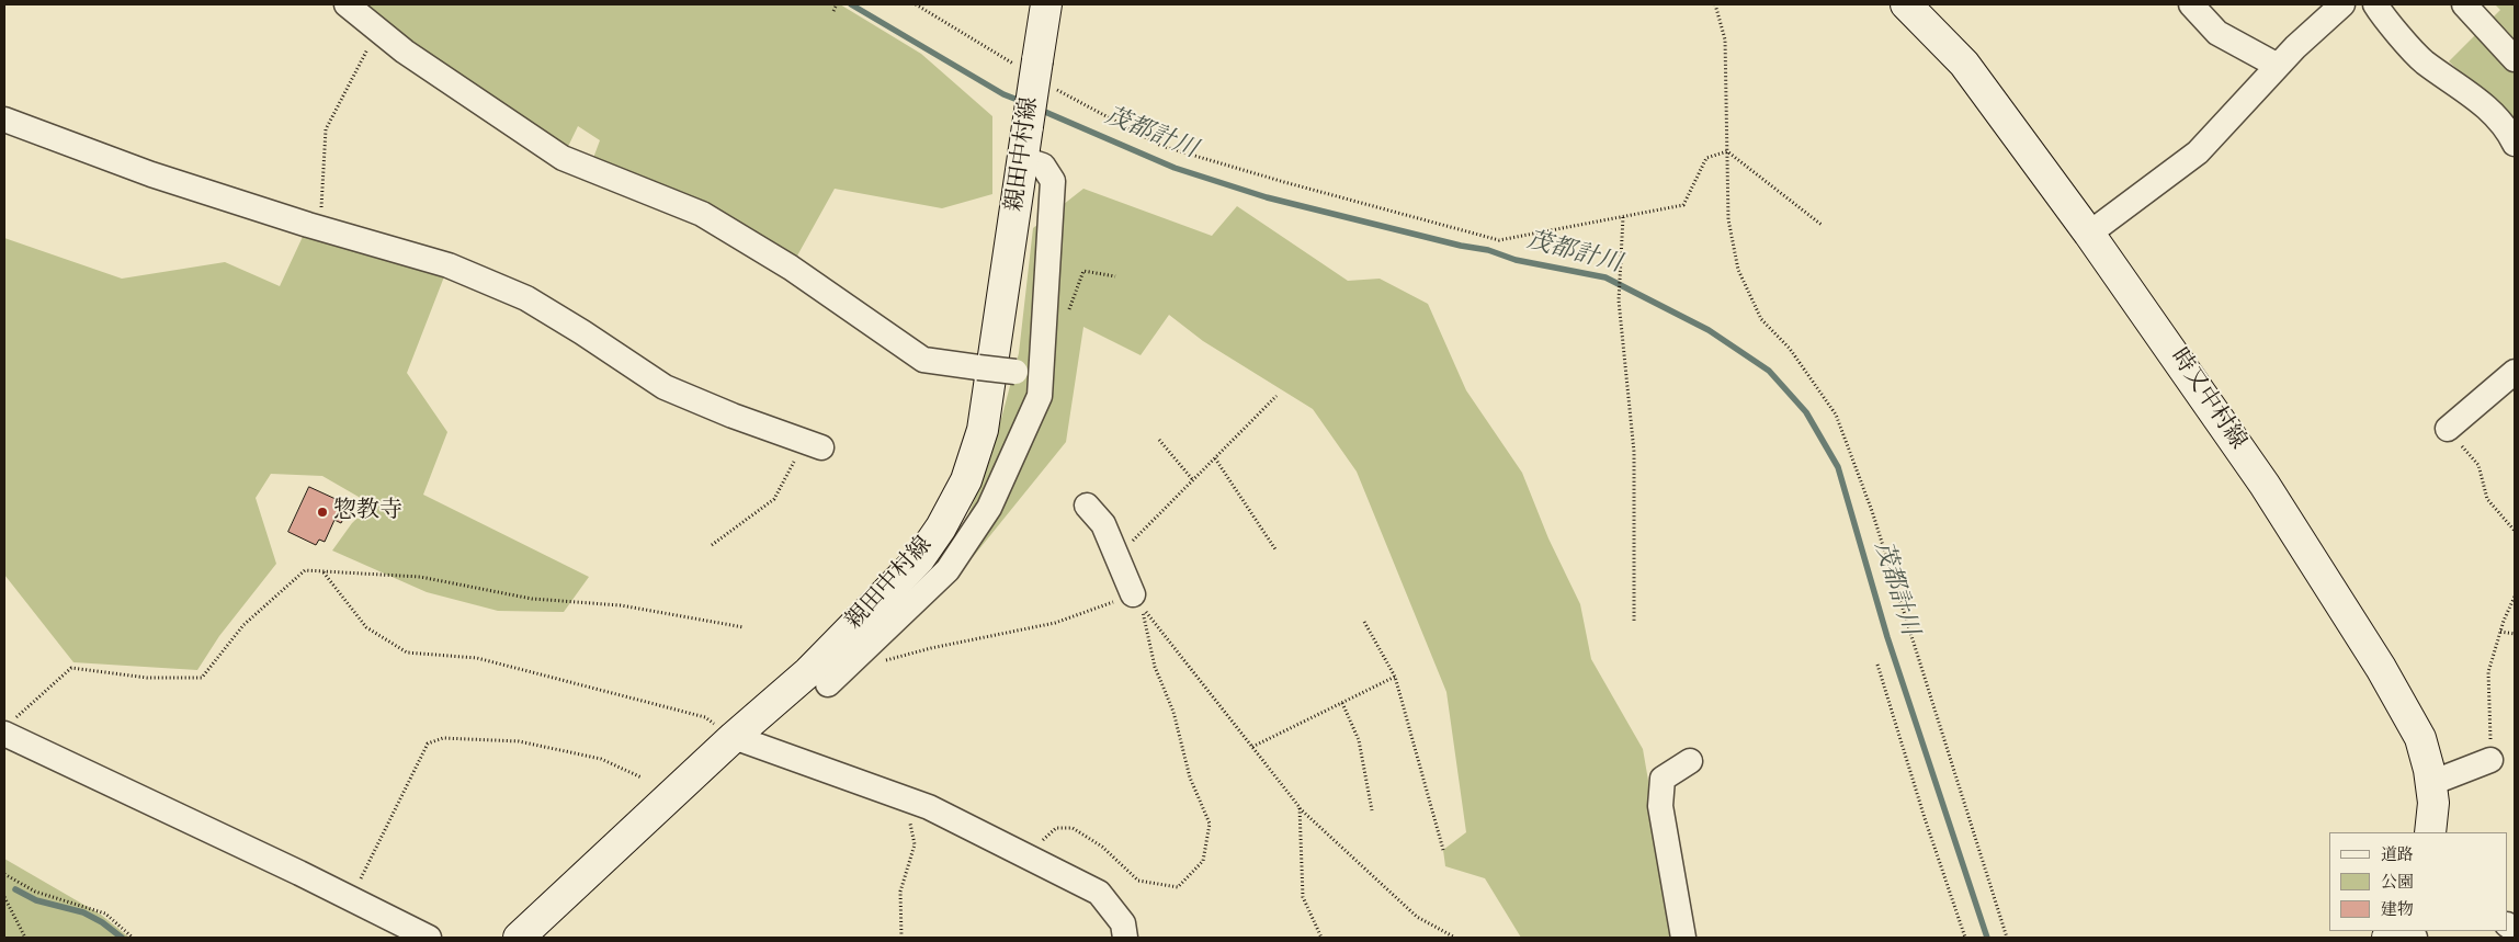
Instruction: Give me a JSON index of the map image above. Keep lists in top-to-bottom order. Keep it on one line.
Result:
{"streets":{"main road":["親田中村線","時又中村線"]},"water":["茂都計川"],"places":["惣教寺"],"legend":["道路","公園","建物"]}
